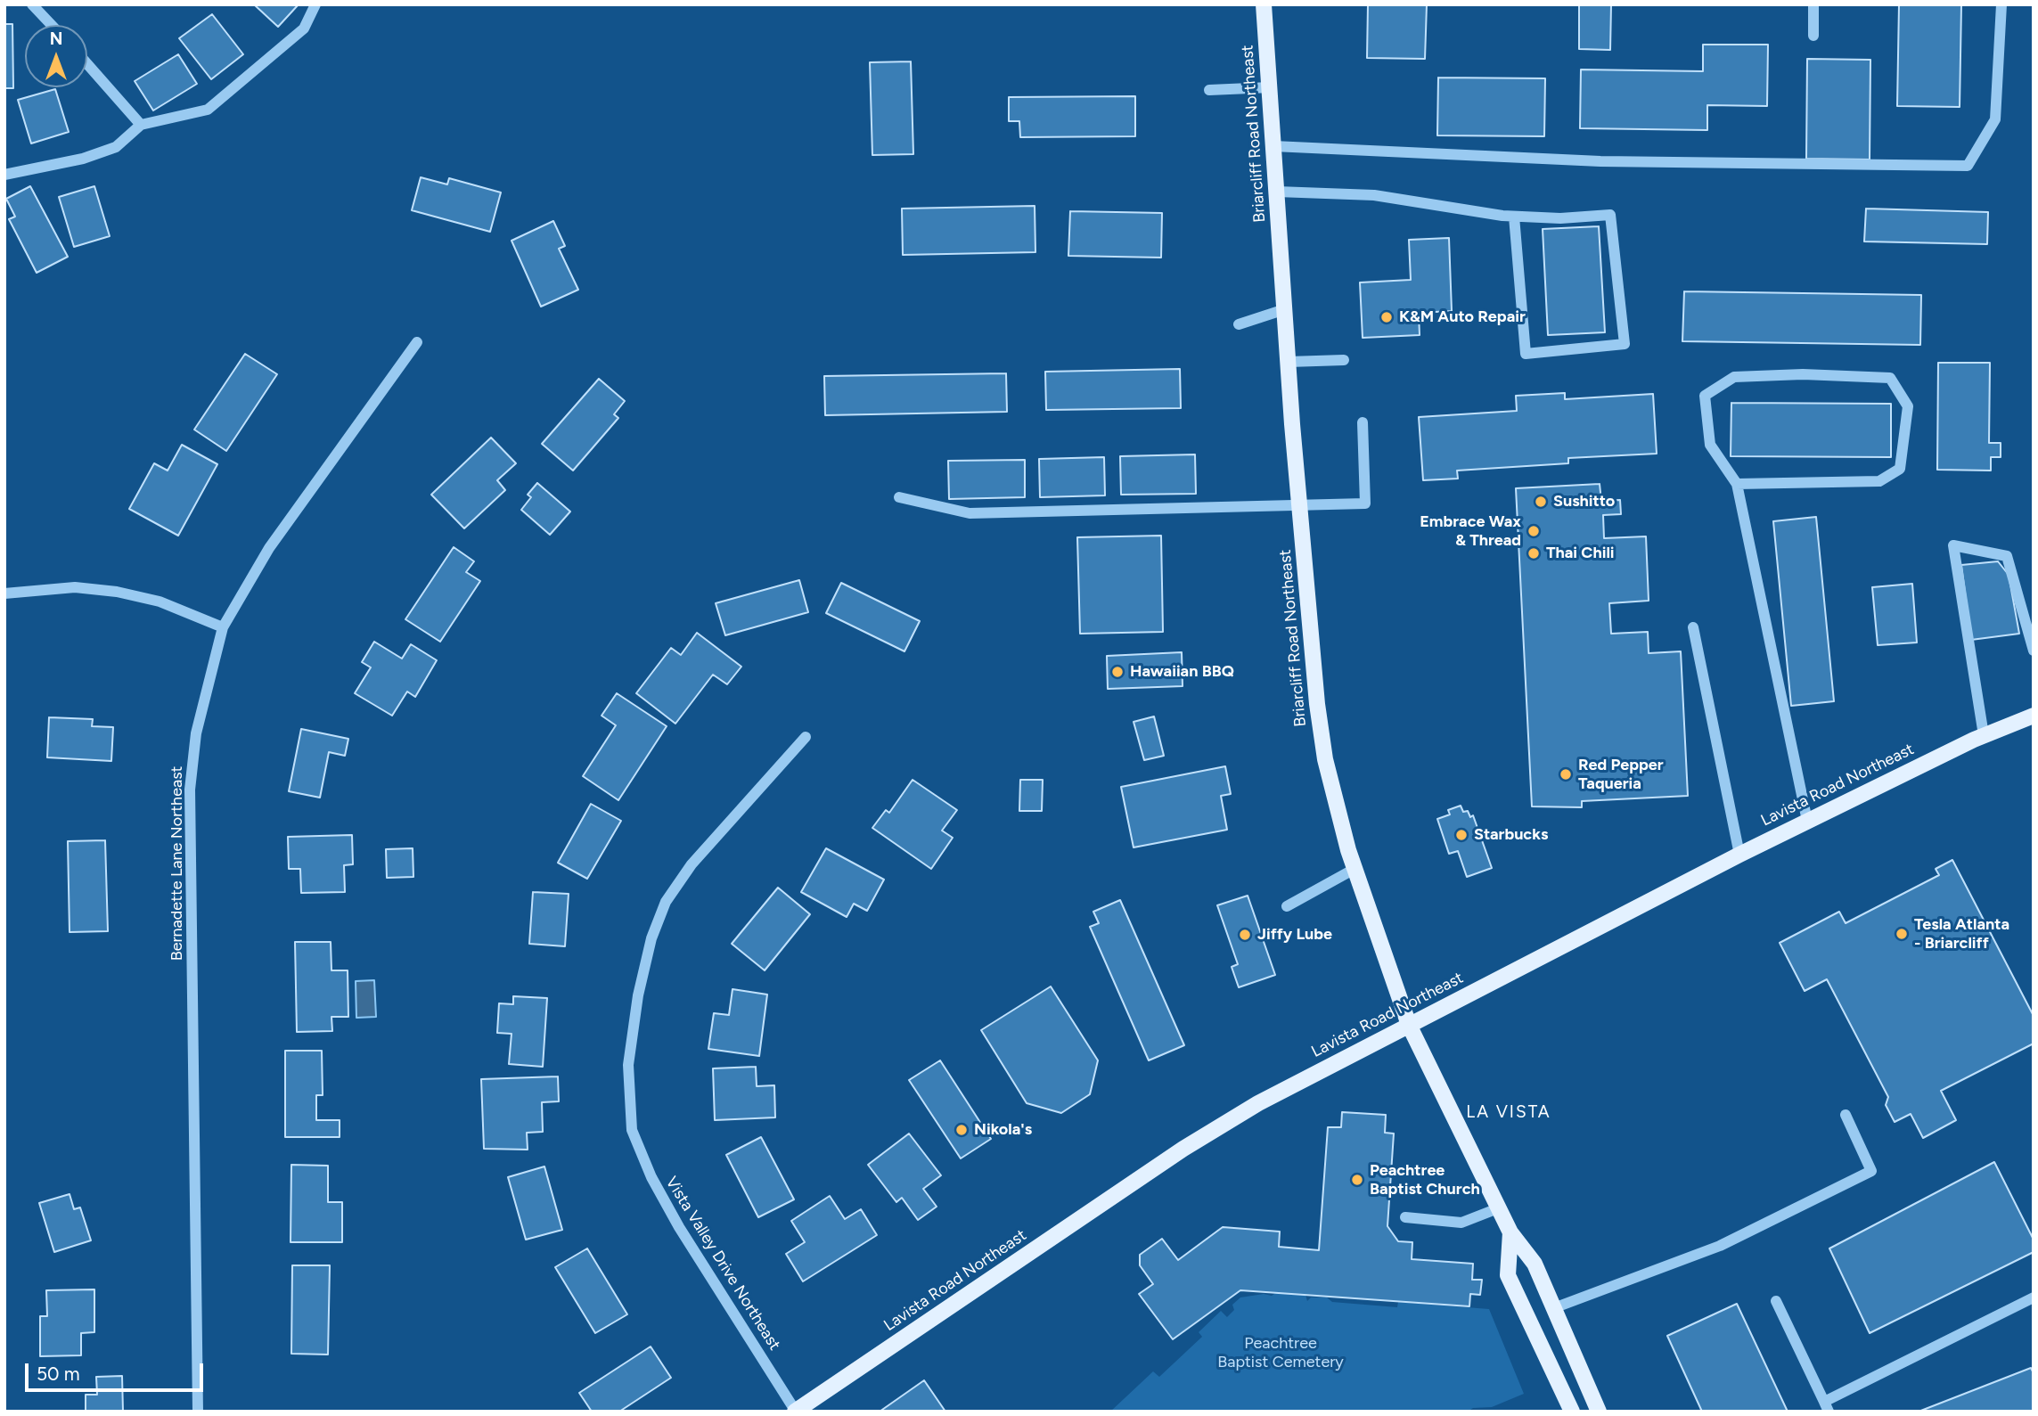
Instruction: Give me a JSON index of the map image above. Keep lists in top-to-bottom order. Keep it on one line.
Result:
{"streets":{"main road":["Briarcliff Road Northeast","Lavista Road Northeast"],"street":["Bernadette Lane Northeast","Vista Valley Drive Northeast"]},"crossings":[["Briarcliff Road Northeast","Lavista Road Northeast"],["Lavista Road Northeast","Vista Valley Drive Northeast"]],"districts":["LA VISTA"],"parks":["Peachtree Baptist Cemetery"],"places":["K&M Auto Repair","Sushitto","Embrace Wax & Thread","Thai Chili","Hawaiian BBQ","Red Pepper Taqueria","Starbucks","Tesla Atlanta - Briarcliff","Jiffy Lube","Nikola's","Peachtree Baptist Church"],"scale_bar":"50 m","north":"top"}
